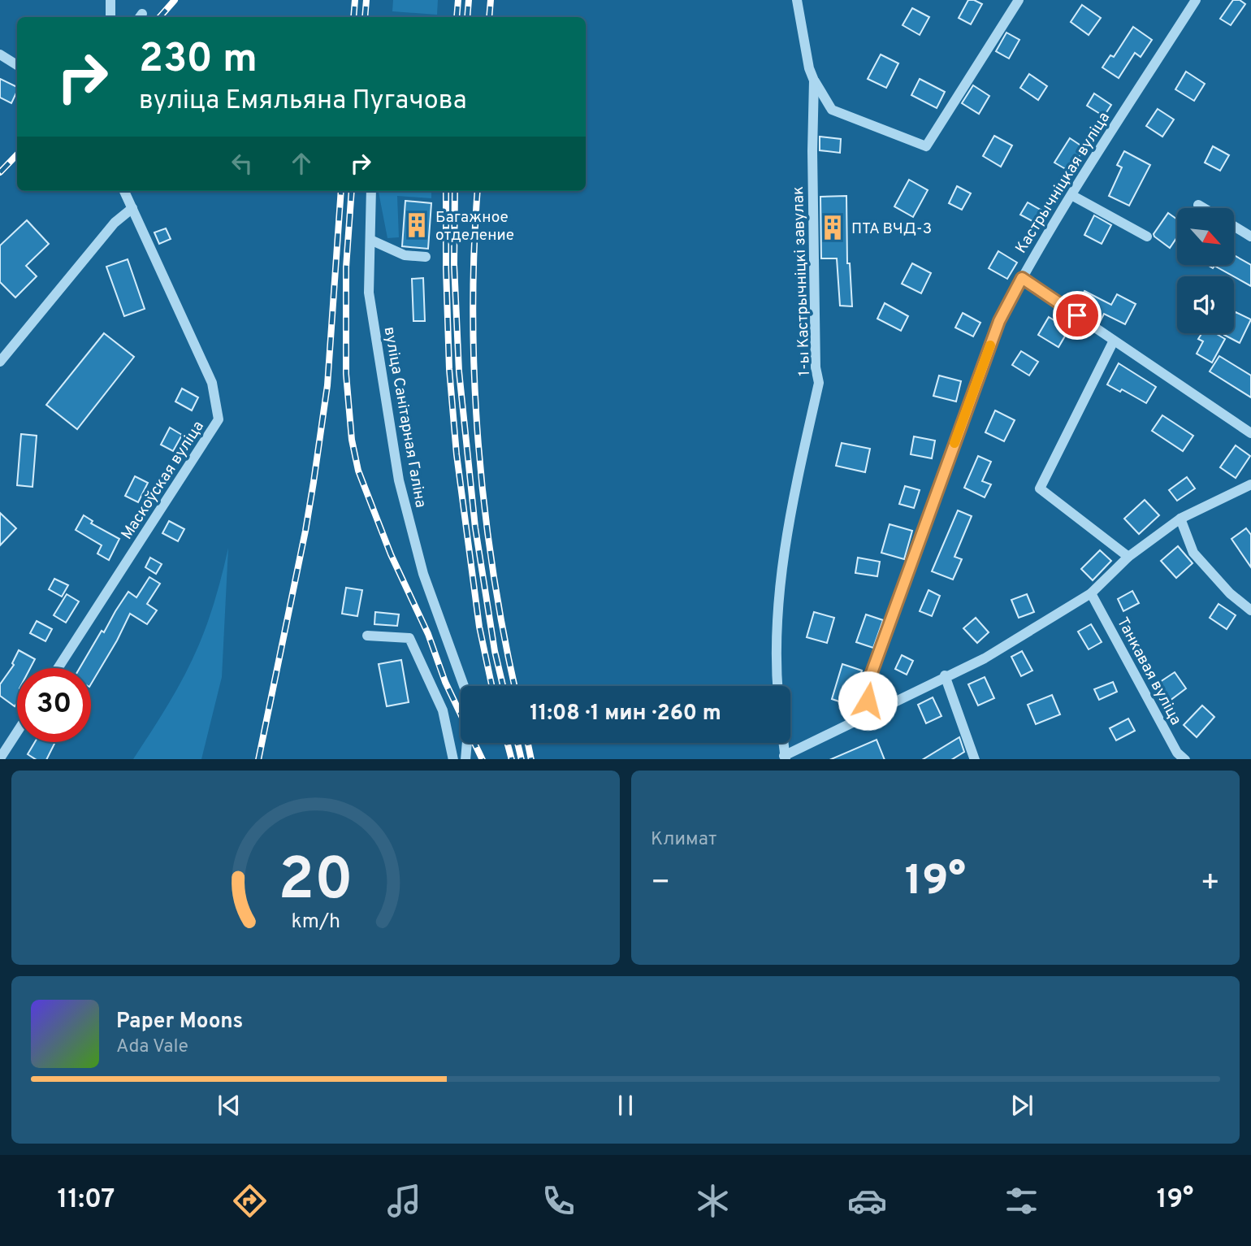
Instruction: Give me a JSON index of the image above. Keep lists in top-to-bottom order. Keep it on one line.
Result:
{"streets":{"street":["Кастрычніцкая вуліца","1-ы Кастрычніцкі завулак","вуліца Санітарная Галіна","Маскоўская вуліца","Танкавая вуліца"]},"places":{"building":["Багажное отделение","ПТА ВЧД-3"]},"north":"bottom right","page":{"turn":["230 m","вуліца Емяльяна Пугачова"],"limit":"30","trip":"11:08 · 1 мин · 260 m","tile":"Климат","heat":["−","19°","+"],"song":["Paper Moons","Ada Vale"],"tabs":["11:07","19°"],"gauge":["20","km/h"]}}
